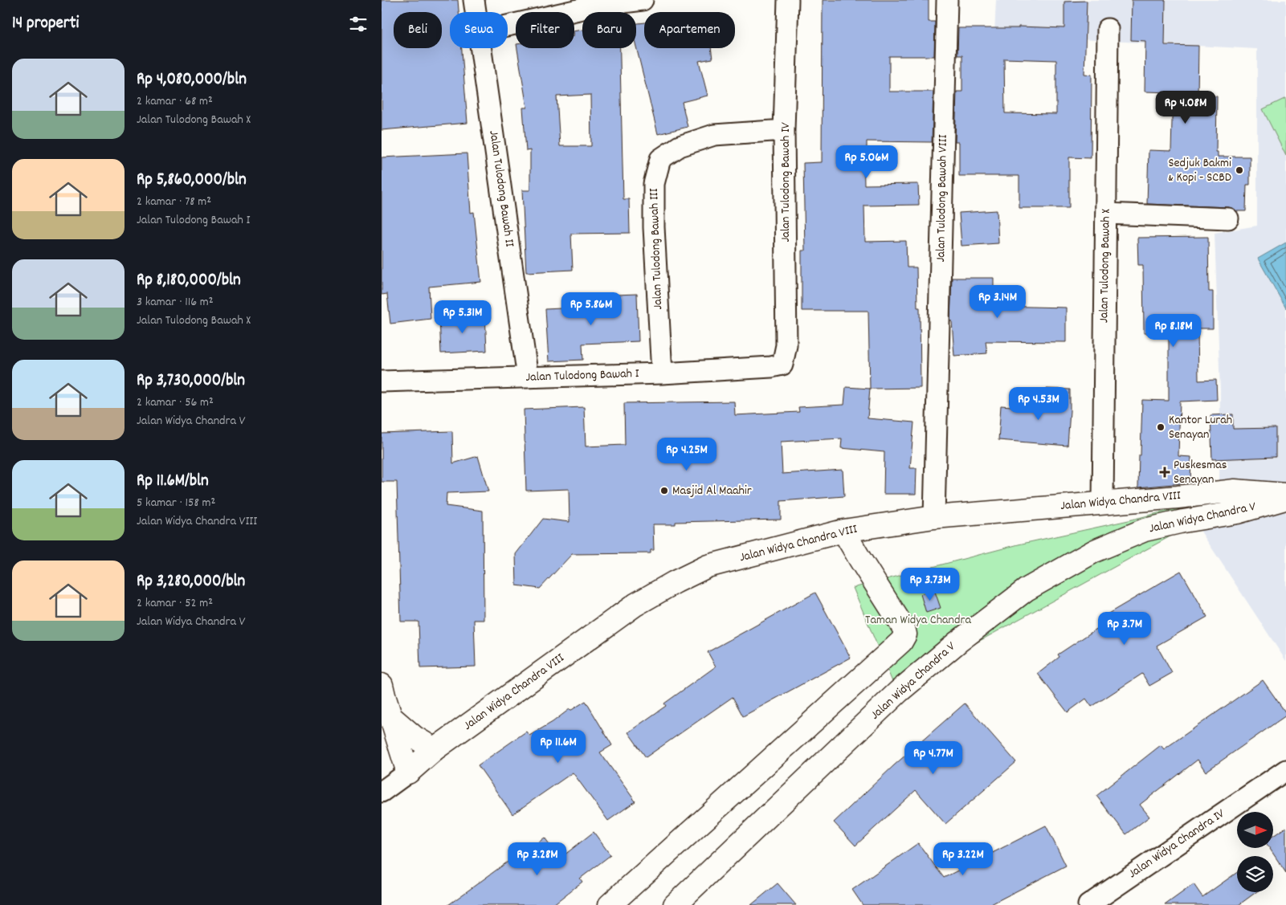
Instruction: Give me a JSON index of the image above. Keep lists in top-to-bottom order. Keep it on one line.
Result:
{"streets":{"street":["Jalan Tulodong Bawah IV","Jalan Tulodong Bawah II","Jalan Tulodong Bawah VIII","Jalan Tulodong Bawah III","Jalan Tulodong Bawah X","Jalan Tulodong Bawah I","Jalan Widya Chandra VIII","Jalan Widya Chandra V","Jalan Widya Chandra IV"]},"crossings":[["Jalan Tulodong Bawah IV","Jalan Tulodong Bawah III"],["Jalan Tulodong Bawah IV","Jalan Tulodong Bawah I"],["Jalan Tulodong Bawah II","Jalan Tulodong Bawah I"],["Jalan Tulodong Bawah VIII","Jalan Widya Chandra VIII"],["Jalan Tulodong Bawah III","Jalan Tulodong Bawah I"],["Jalan Tulodong Bawah X","Jalan Widya Chandra VIII"]],"parks":["Taman Widya Chandra"],"places":{"other":["Sedjuk Bakmi & Kopi - SCBD","Kantor Lurah Senayan","Masjid Al Maahir"],"health":["Puskesmas Senayan"]},"north":"right","page":{"heading":"14 properti","chip":["Beli","Sewa","Filter","Baru","Apartemen"],"list":[{"name":"Rp 4,080,000/bln","note":"2 kamar · 68 m² · Jalan Tulodong Bawah X"},{"name":"Rp 5,860,000/bln","note":"2 kamar · 78 m² · Jalan Tulodong Bawah I"},{"name":"Rp 8,180,000/bln","note":"3 kamar · 116 m² · Jalan Tulodong Bawah X"},{"name":"Rp 3,730,000/bln","note":"2 kamar · 56 m² · Jalan Widya Chandra V"},{"name":"Rp 11.6M/bln","note":"5 kamar · 158 m² · Jalan Widya Chandra VIII"},{"name":"Rp 3,280,000/bln","note":"2 kamar · 52 m² · Jalan Widya Chandra V"}],"price":["Rp 4.08M","Rp 5.06M","Rp 3.14M","Rp 5.86M","Rp 5.31M","Rp 8.18M","Rp 4.53M","Rp 4.25M","Rp 3.73M","Rp 3.7M","Rp 11.6M","Rp 4.77M","Rp 3.28M","Rp 3.22M"]}}
